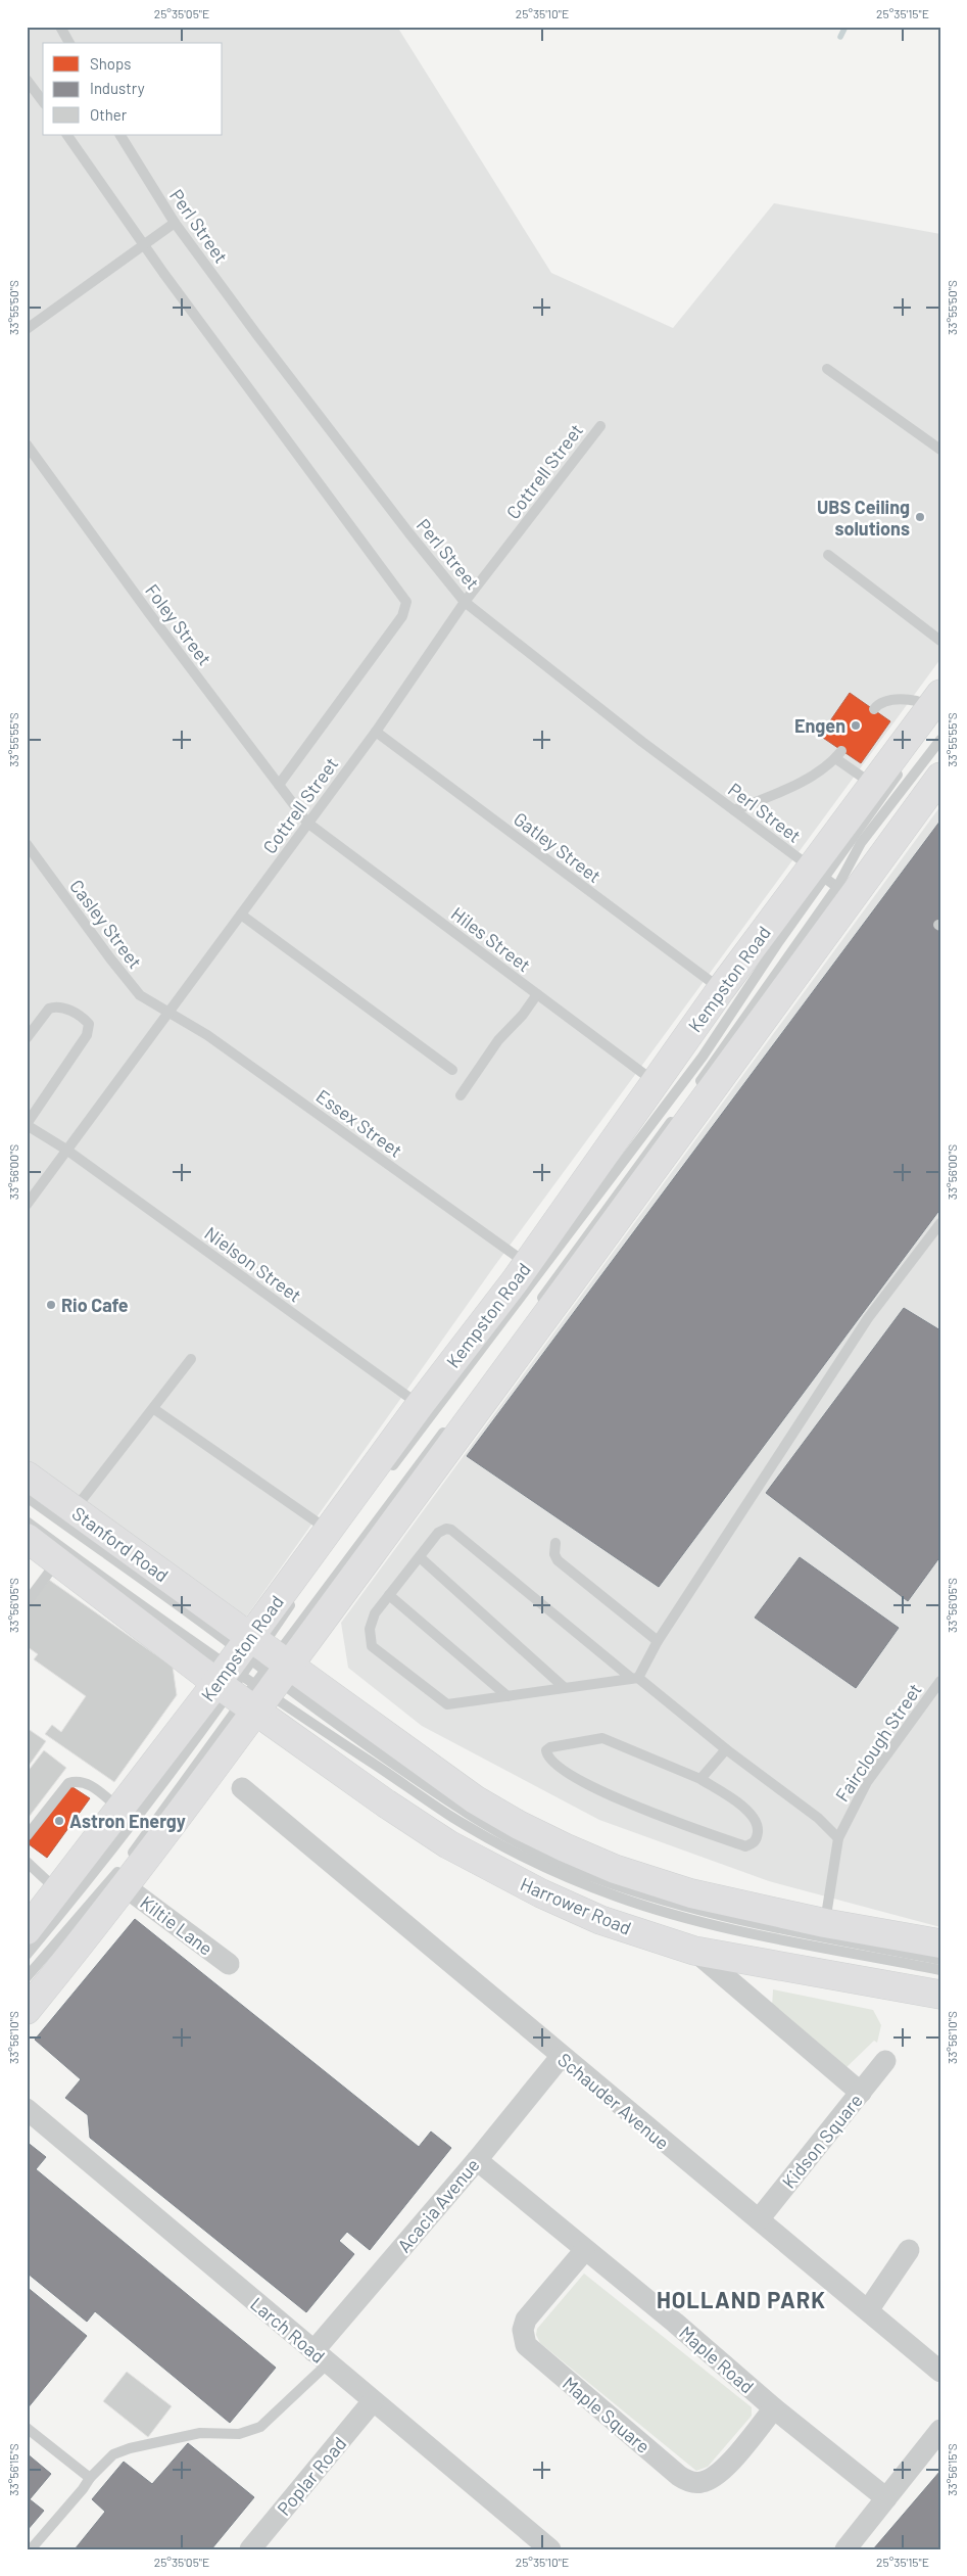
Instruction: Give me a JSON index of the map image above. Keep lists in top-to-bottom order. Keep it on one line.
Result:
{"streets":{"main road":["Kempston Road","Stanford Road","Harrower Road"],"street":["Kiltie Lane","Schauder Avenue","Kidson Square","Acacia Avenue","Larch Road","Maple Road","Maple Square","Poplar Road"],"lane":["Perl Street","Cottrell Street","Foley Street","Gatley Street","Casley Street","Hiles Street","Essex Street","Nielson Street","Fairclough Street"]},"crossings":[["Perl Street","Cottrell Street"],["Perl Street","Kempston Road"],["Cottrell Street","Foley Street"],["Cottrell Street","Gatley Street"],["Cottrell Street","Casley Street"],["Cottrell Street","Hiles Street"],["Cottrell Street","Essex Street"],["Cottrell Street","Nielson Street"],["Foley Street","Hiles Street"],["Gatley Street","Kempston Road"],["Casley Street","Essex Street"],["Hiles Street","Kempston Road"],["Kempston Road","Essex Street"],["Kempston Road","Nielson Street"],["Kempston Road","Stanford Road"],["Kempston Road","Harrower Road"],["Kempston Road","Kiltie Lane"],["Stanford Road","Harrower Road"],["Fairclough Street","Harrower Road"],["Schauder Avenue","Kidson Square"],["Schauder Avenue","Acacia Avenue"],["Acacia Avenue","Larch Road"],["Acacia Avenue","Maple Road"],["Larch Road","Poplar Road"],["Maple Road","Maple Square"]],"districts":["HOLLAND PARK"],"places":["UBS Ceiling solutions","Engen","Rio Cafe","Astron Energy"],"legend":["Shops","Industry","Other"],"coordinates":["25°35'05\"E","25°35'10\"E","25°35'15\"E","33°55'50\"S","33°55'55\"S","33°56'00\"S","33°56'05\"S","33°56'10\"S","33°56'15\"S"]}
